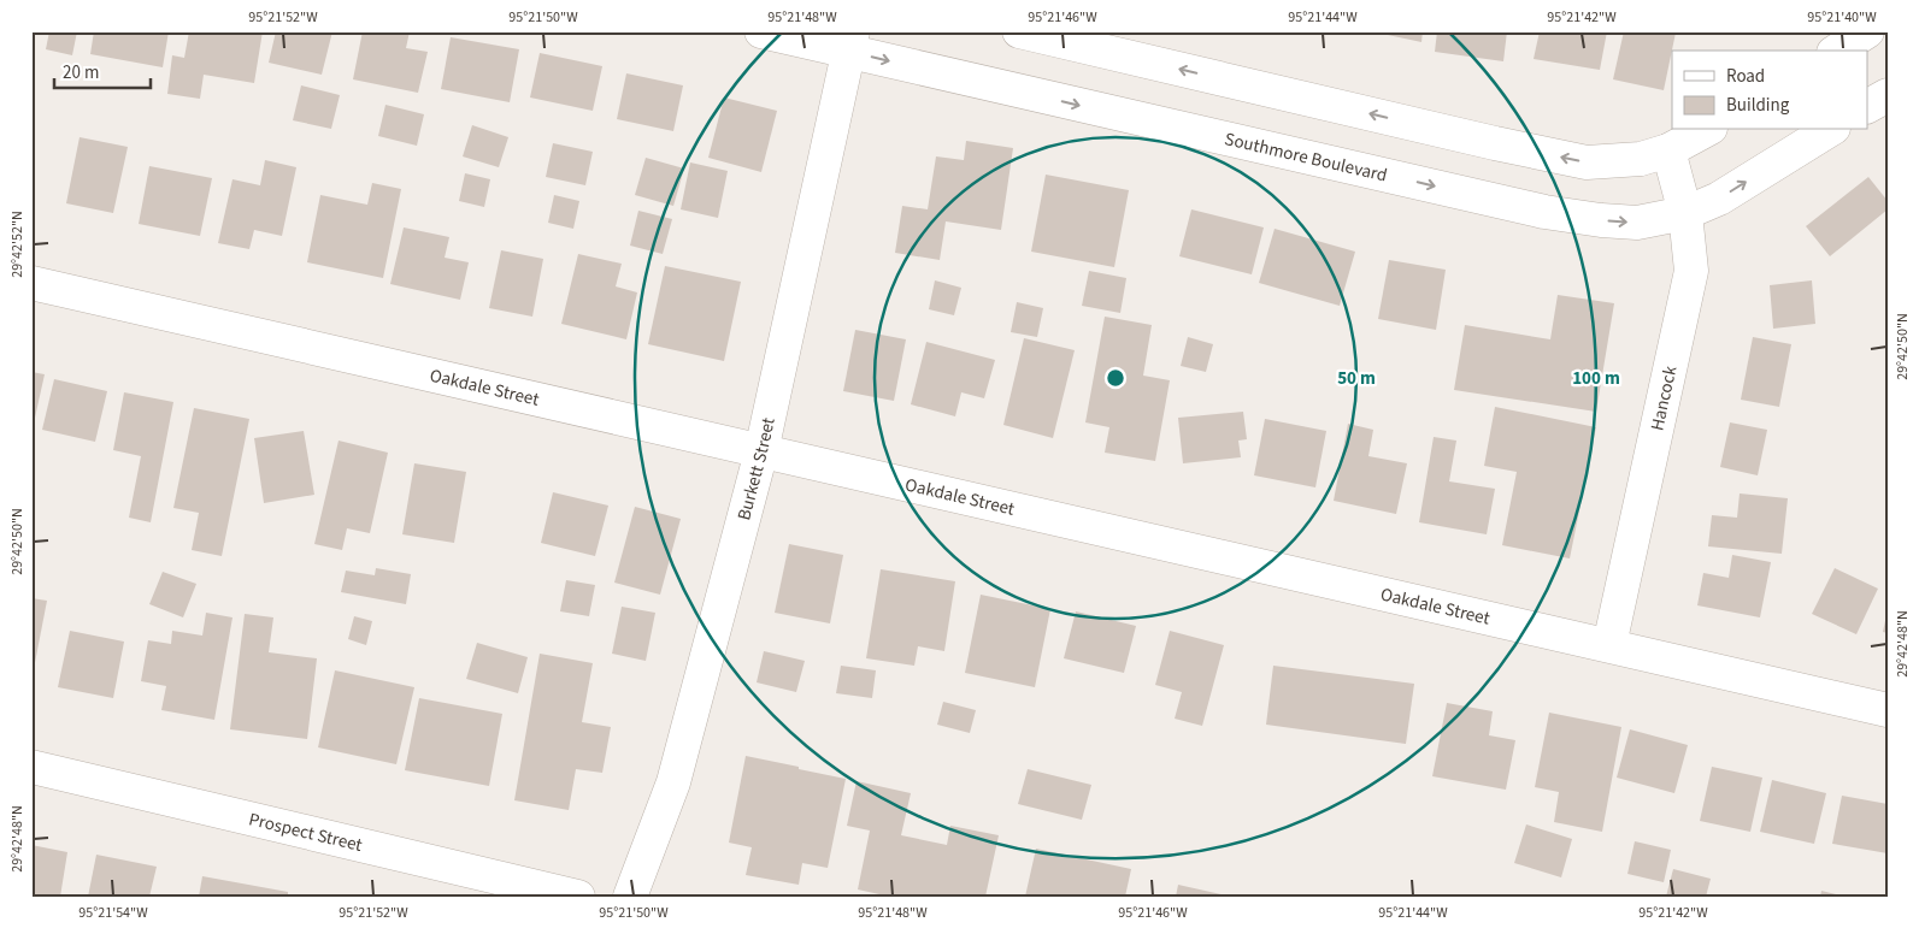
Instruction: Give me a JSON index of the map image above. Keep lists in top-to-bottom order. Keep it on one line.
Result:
{"streets":{"street":["Southmore Boulevard","Oakdale Street","Hancock","Burkett Street","Prospect Street"]},"crossings":[["Southmore Boulevard","Hancock"],["Southmore Boulevard","Burkett Street"],["Oakdale Street","Hancock"],["Oakdale Street","Burkett Street"]],"legend":["Road","Building"],"scale_bar":"20 m","coordinates":["95°21'52\"W","95°21'50\"W","95°21'48\"W","95°21'46\"W","95°21'44\"W","95°21'42\"W","95°21'40\"W","29°42'52\"N","29°42'50\"N","29°42'48\"N","95°21'54\"W"],"rings":["50 m","100 m"]}
